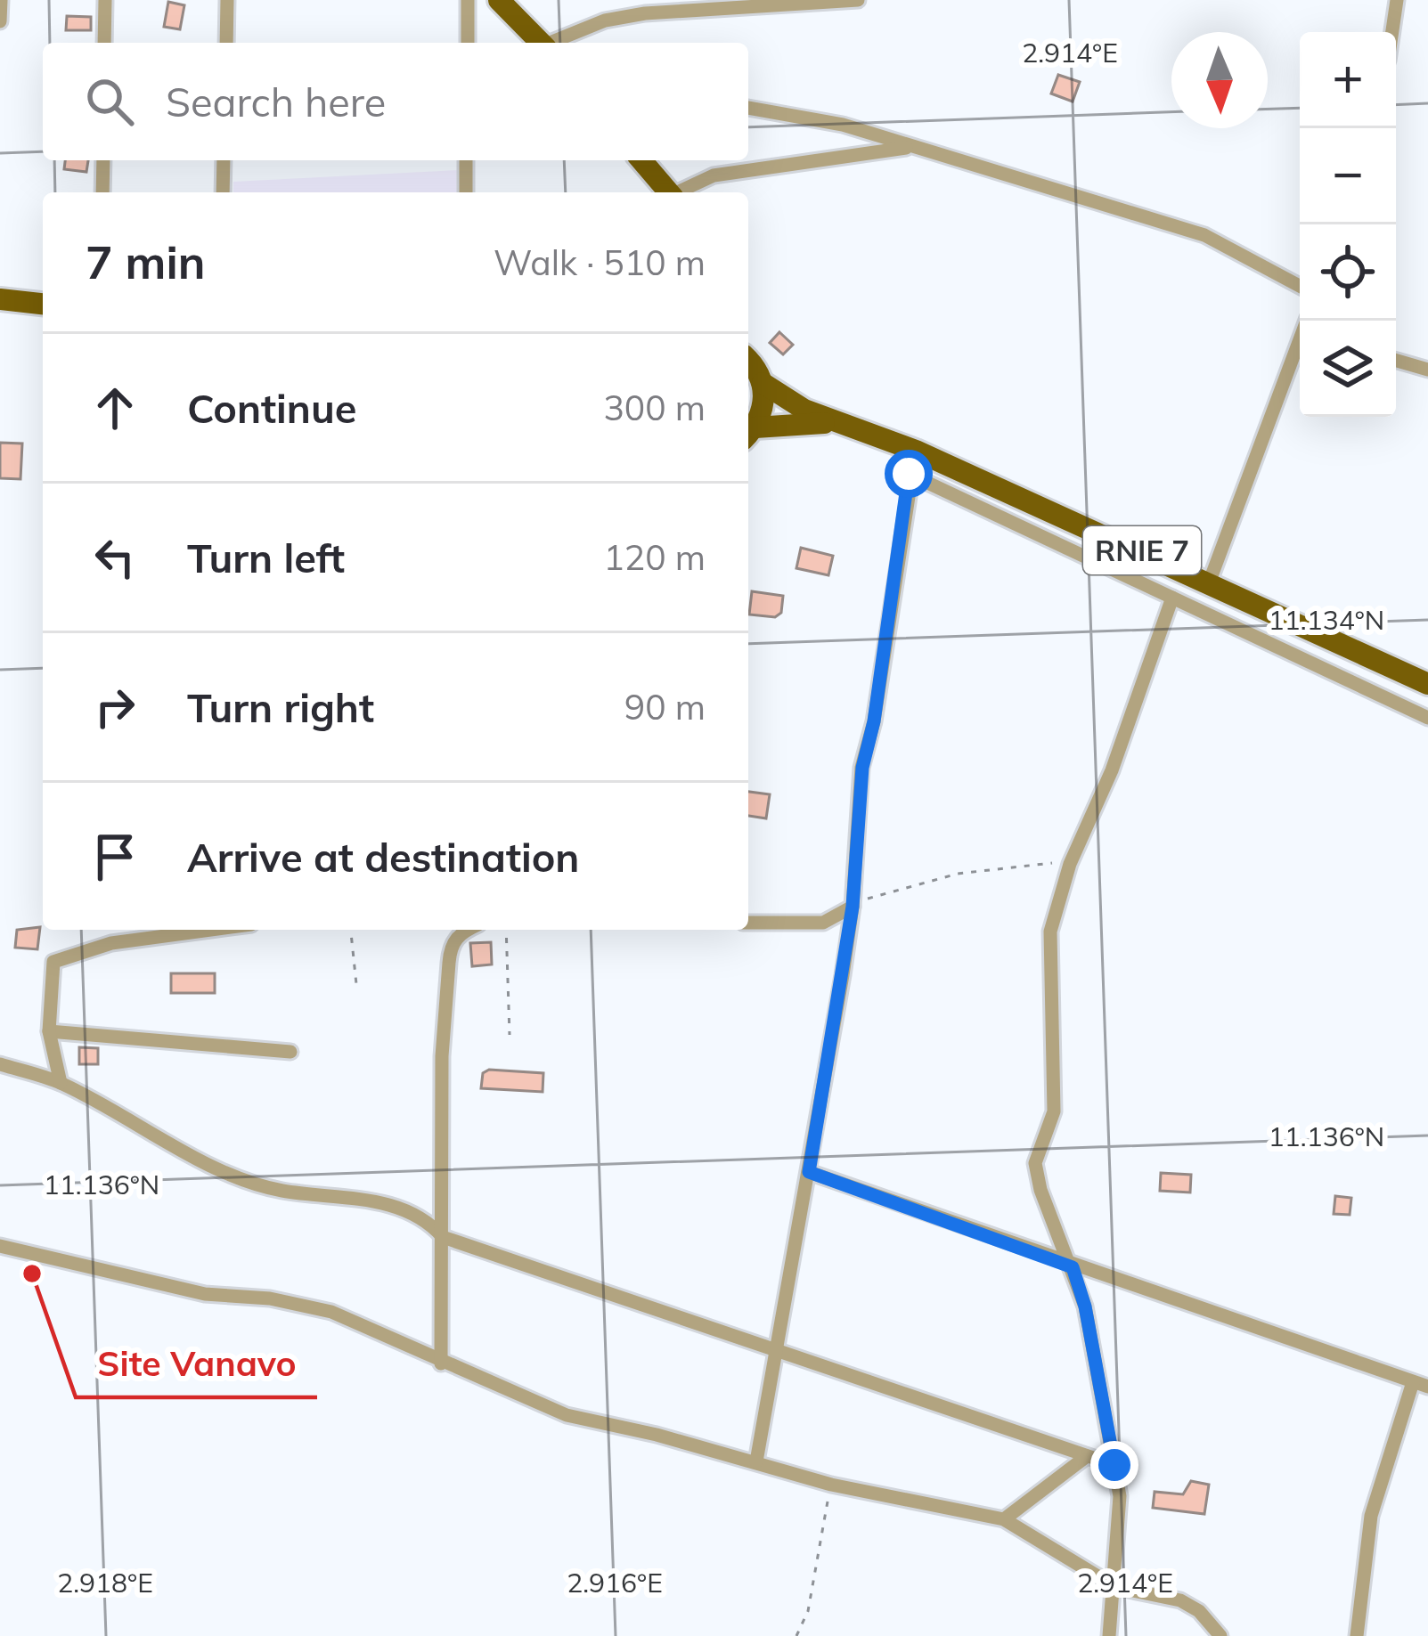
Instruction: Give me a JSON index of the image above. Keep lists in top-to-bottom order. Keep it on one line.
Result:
{"streets":{"main road":["RNIE 7"]},"places":["Site Vanavo"],"north":"bottom","page":{"map_buttons":["+","−"],"search":"Search here","heading":["7 min","Walk · 510 m"],"list":[["Continue","300 m"],["Turn left","120 m"],["Turn right","90 m"],"Arrive at destination"]},"coordinates":["2.914°E","11.134°N","11.136°N","2.918°E","2.916°E"]}
